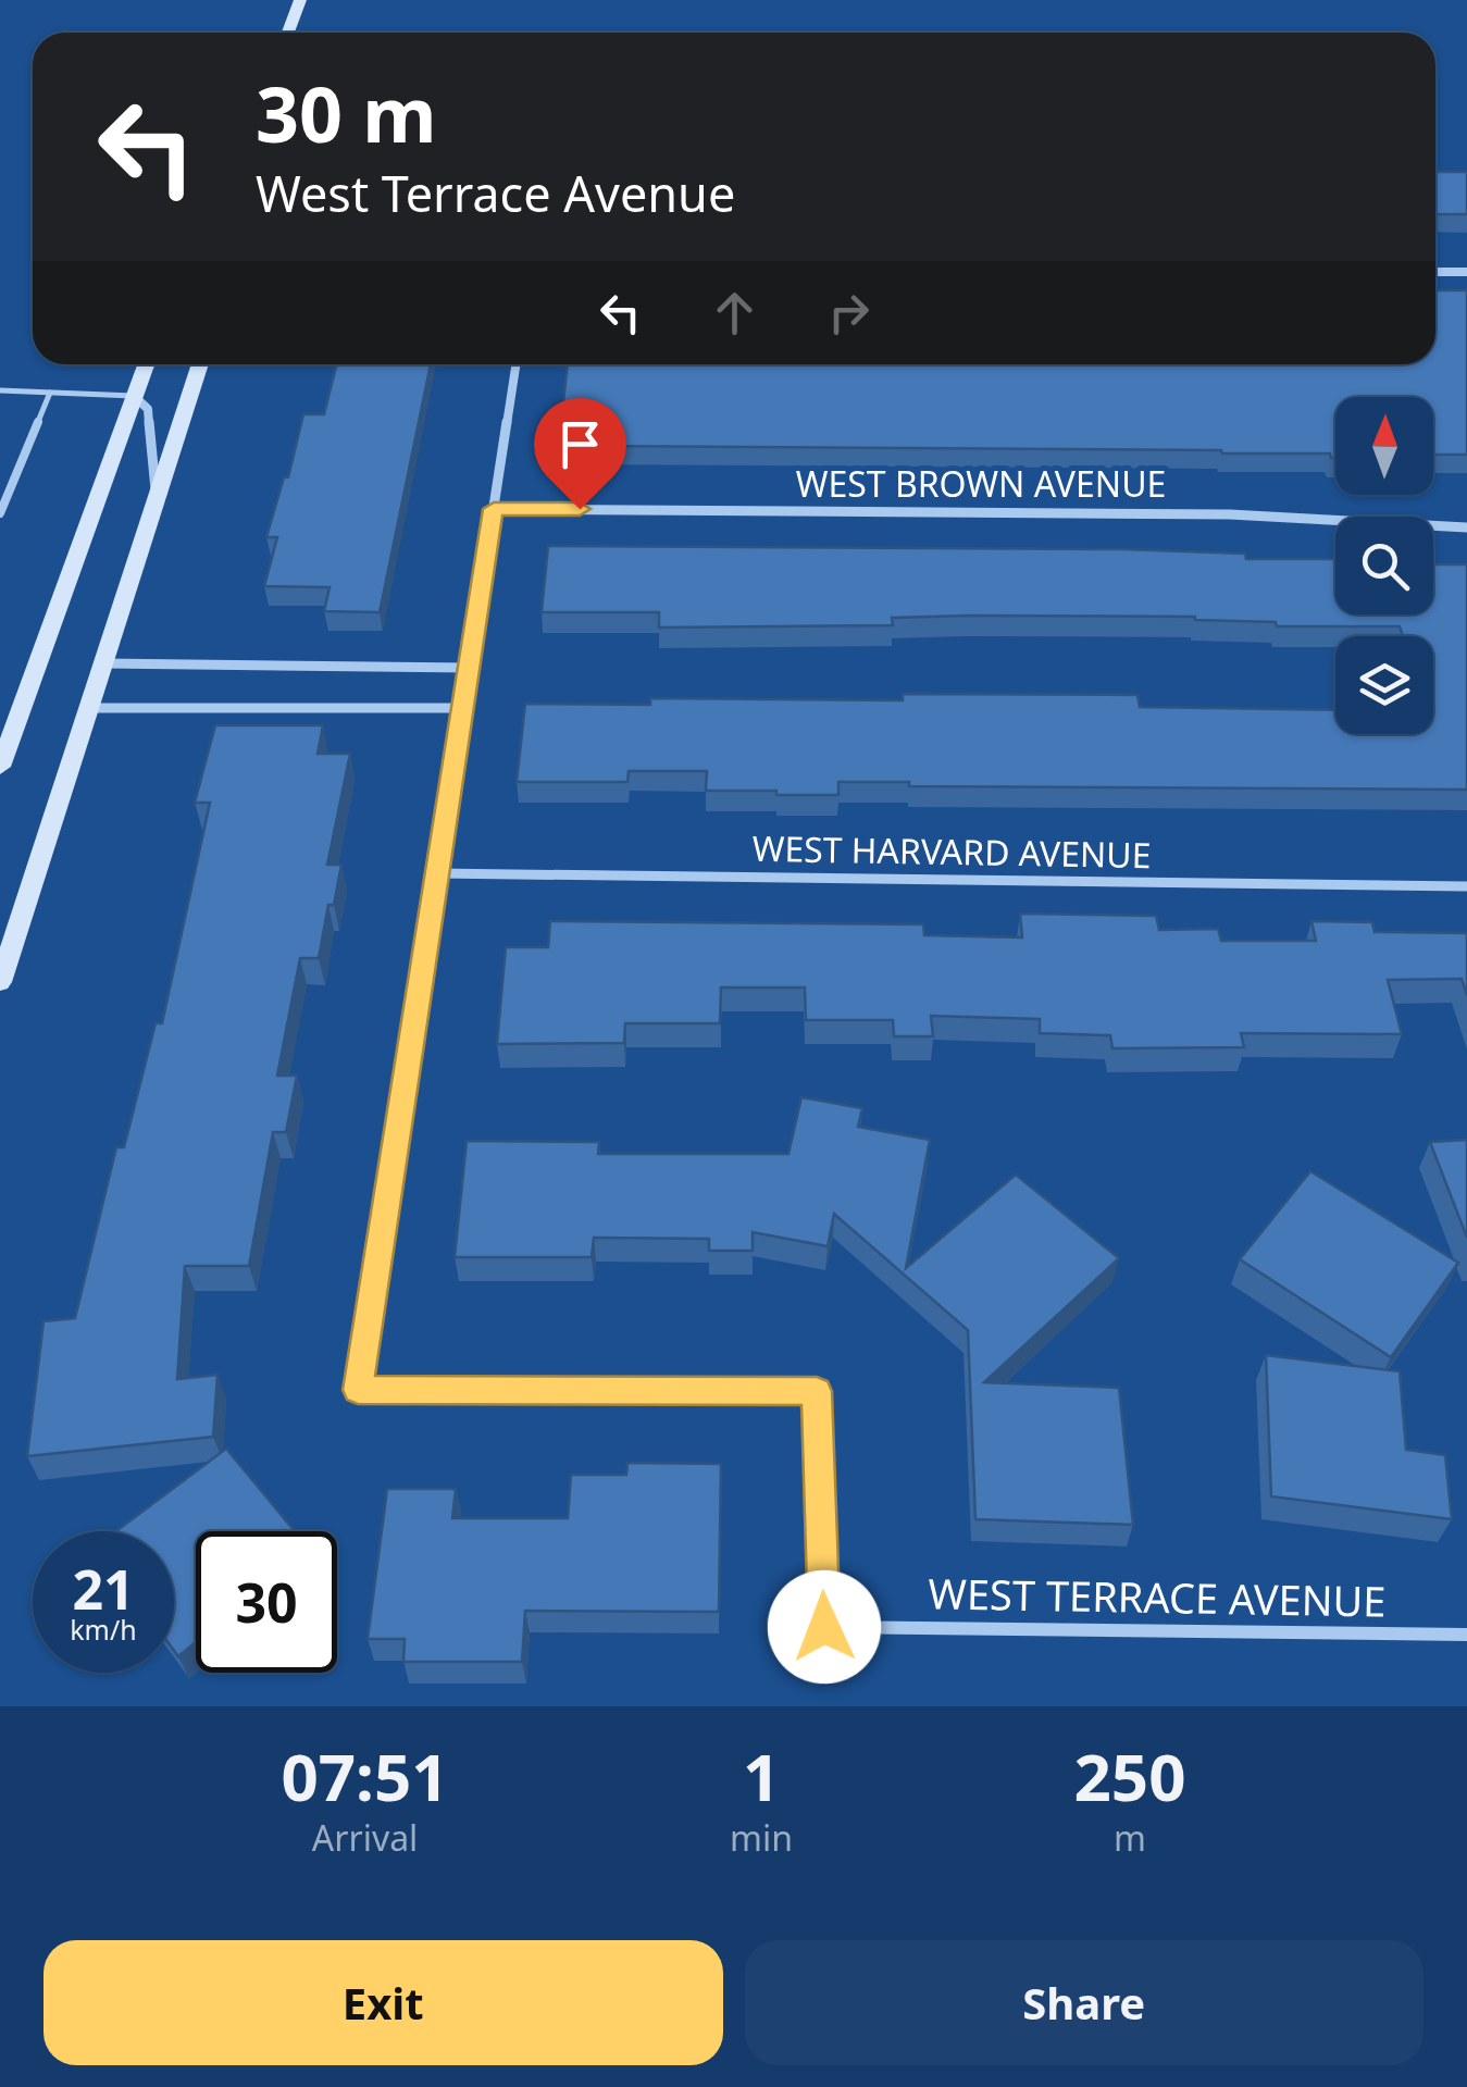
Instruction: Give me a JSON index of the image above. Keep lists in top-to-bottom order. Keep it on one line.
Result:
{"streets":{"street":["WEST BROWN AVENUE","WEST HARVARD AVENUE","WEST TERRACE AVENUE"]},"crossings":[["WEST HARVARD AVENUE","WEST TERRACE AVENUE"]],"north":"top","page":{"turn":["30 m","West Terrace Avenue"],"speed":"21 km/h","limit":"30","eta":["07:51","Arrival","1","min","250","m"],"buttons":["Exit","Share"]}}
